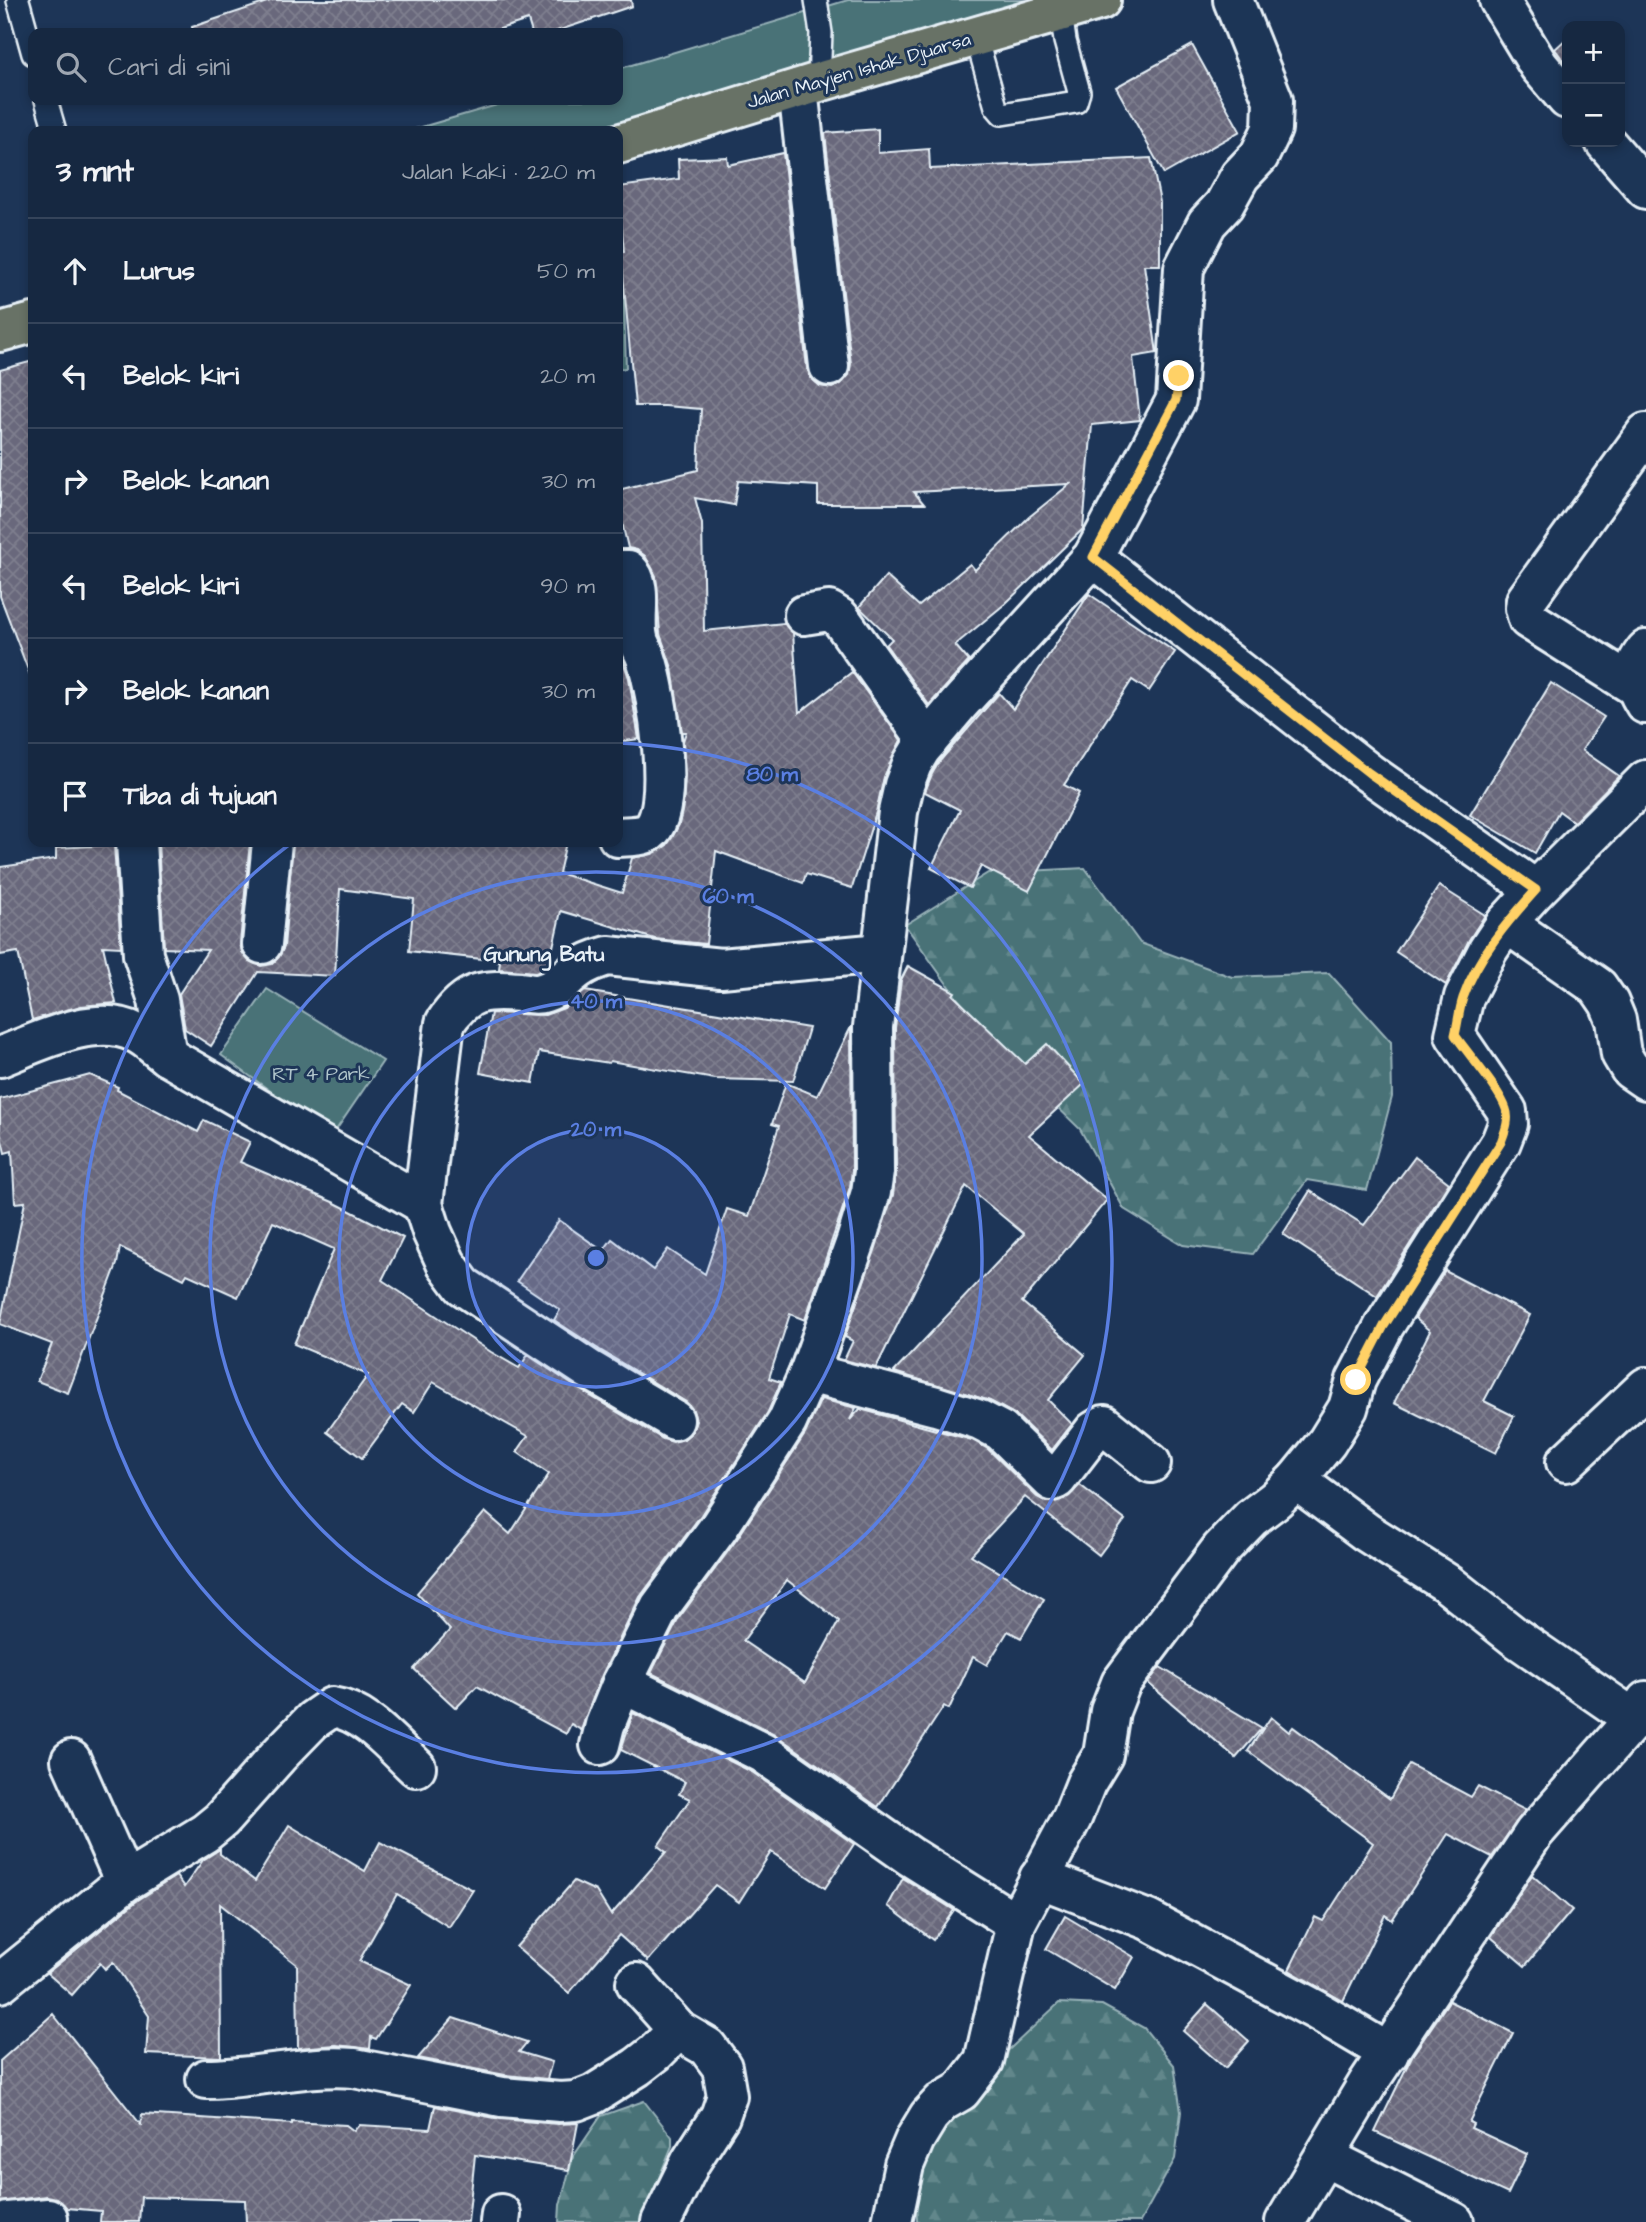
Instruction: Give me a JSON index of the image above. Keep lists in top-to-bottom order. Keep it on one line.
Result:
{"streets":{"main road":["Jalan Mayjen Ishak Djuarsa"]},"districts":["Gunung Batu"],"parks":["RT 4 Park"],"page":{"map_buttons":["+","−"],"search":"Cari di sini","heading":["3 mnt","Jalan kaki · 220 m"],"list":[["Lurus","50 m"],["Belok kiri","20 m"],["Belok kanan","30 m"],["Belok kiri","90 m"],["Belok kanan","30 m"],"Tiba di tujuan"]},"rings":["80 m","60 m","40 m","20 m"]}
